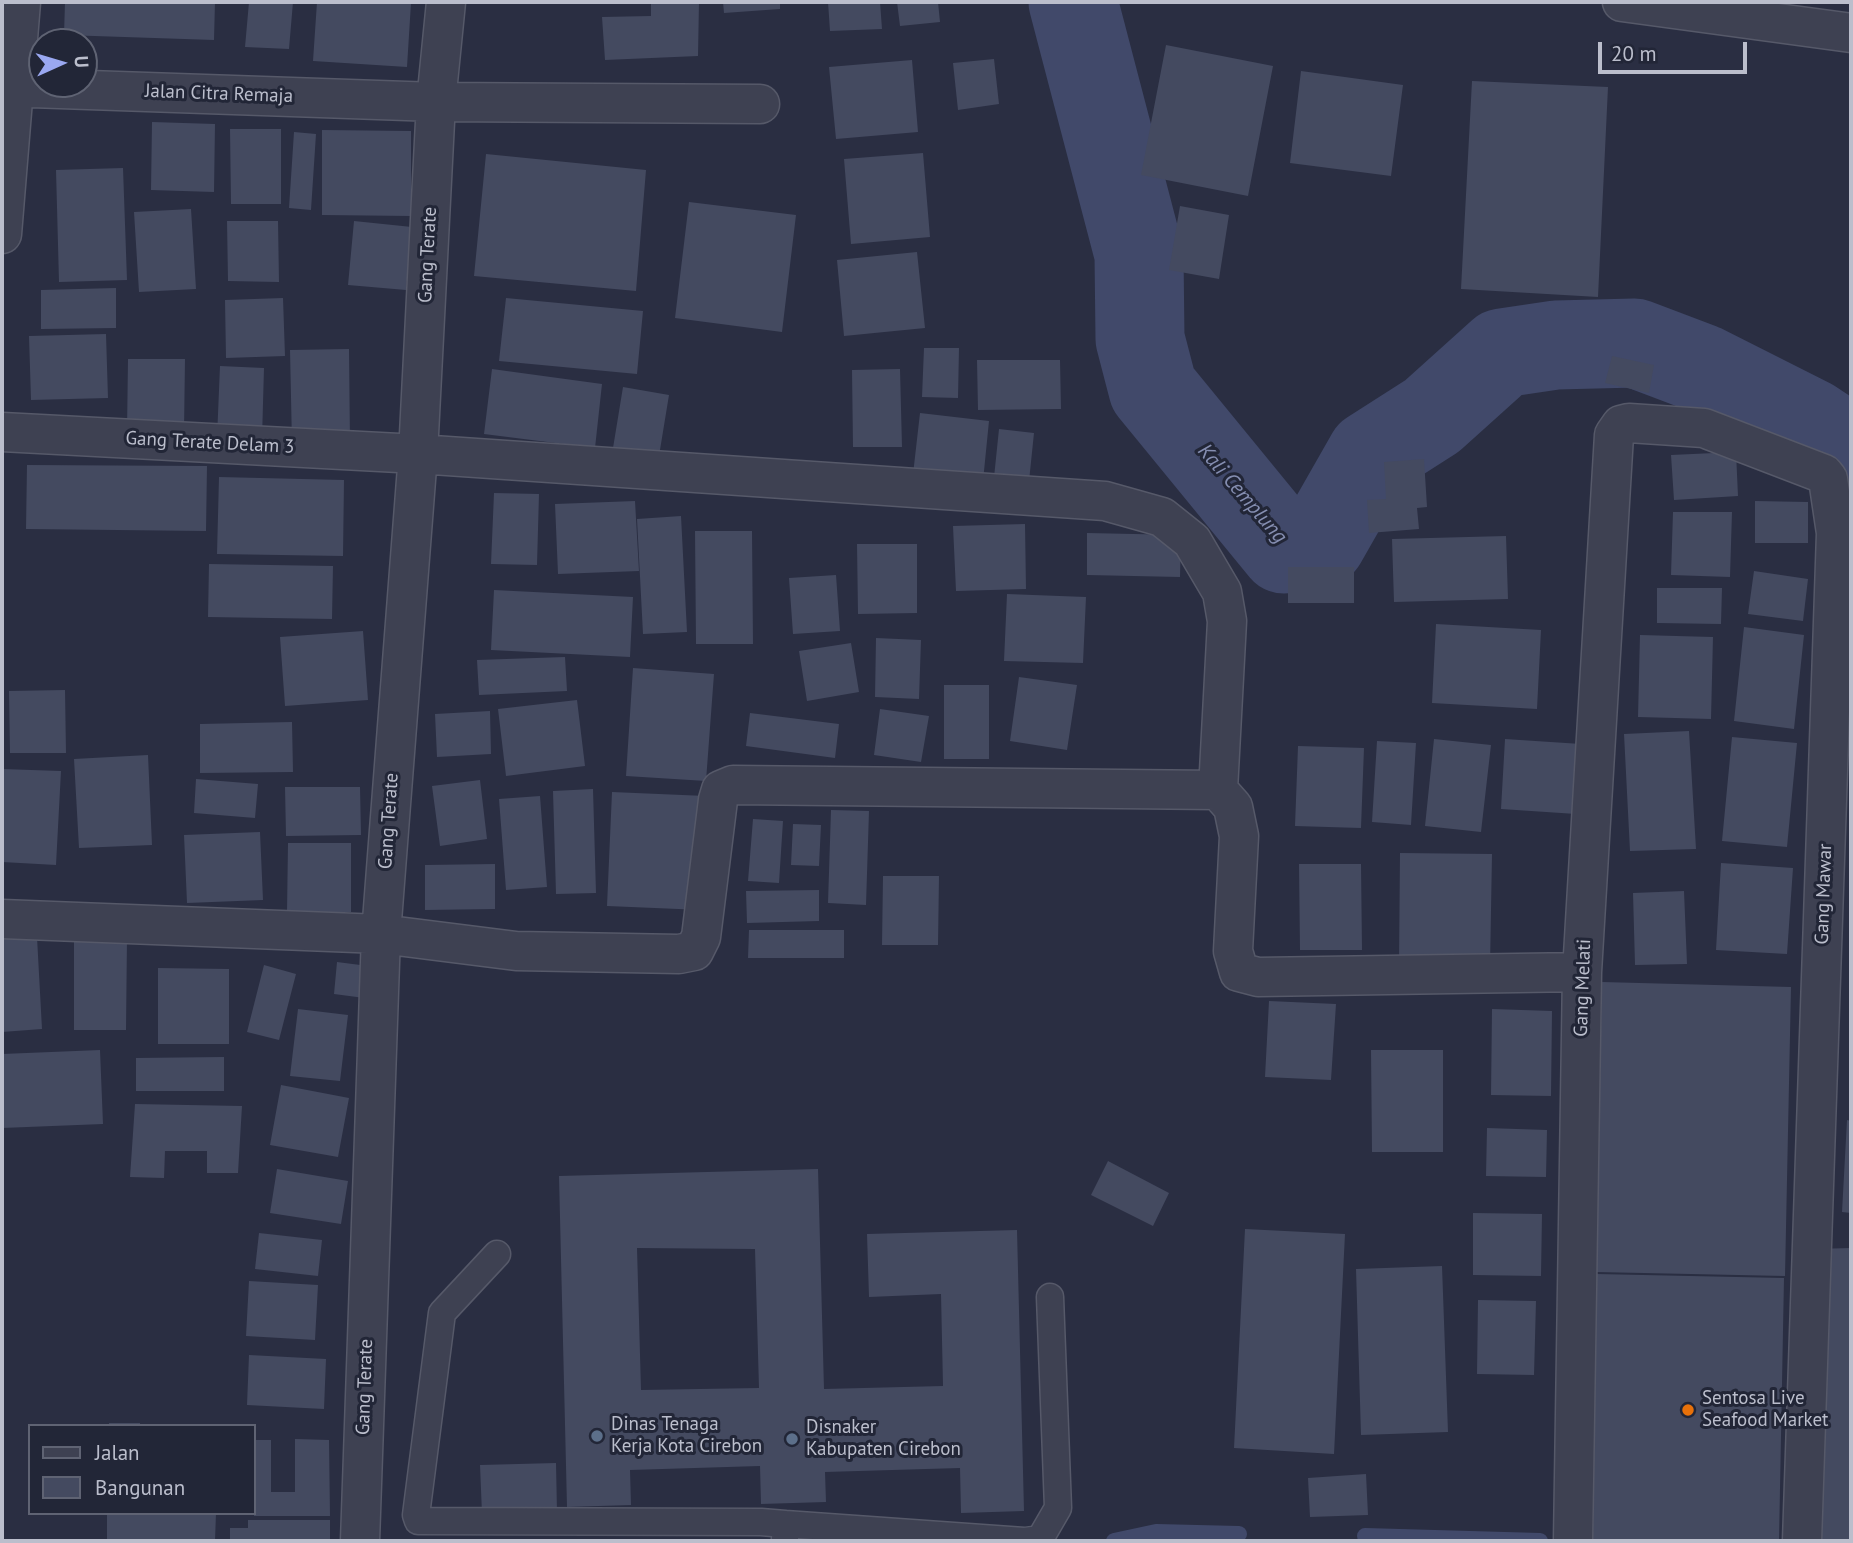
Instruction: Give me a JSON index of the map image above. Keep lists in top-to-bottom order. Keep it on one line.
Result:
{"streets":{"street":["Jalan Citra Remaja","Gang Terate","Gang Terate Delam 3","Gang Mawar","Gang Melati"]},"crossings":[["Jalan Citra Remaja","Gang Terate"],["Gang Terate","Gang Terate Delam 3"],["Gang Mawar","Gang Melati"]],"water":["Kali Cemplung"],"places":["Sentosa Live Seafood Market","Dinas Tenaga Kerja Kota Cirebon","Disnaker Kabupaten Cirebon"],"legend":["Jalan","Bangunan"],"scale_bar":"20 m","north":"right"}
